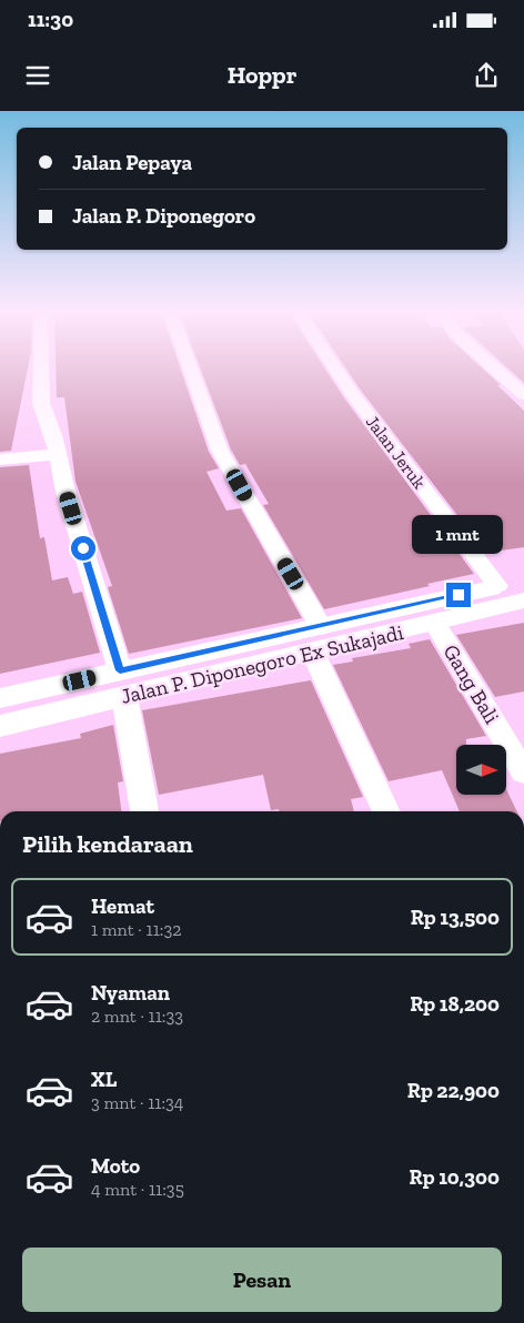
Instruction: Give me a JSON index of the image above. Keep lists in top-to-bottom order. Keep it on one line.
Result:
{"streets":{"main road":["Jalan P. Diponegoro Ex Sukajadi"],"street":["Jalan Jeruk","Gang Bali"]},"crossings":[["Jalan P. Diponegoro Ex Sukajadi","Gang Bali"]],"north":"right","page":{"status":"11:30","header":"Hoppr","banner":["Jalan Pepaya","Jalan P. Diponegoro"],"bubble":"1 mnt","heading":"Pilih kendaraan","list":[{"name":"Hemat","note":"1 mnt · 11:32","value":"Rp 13,500"},{"name":"Nyaman","note":"2 mnt · 11:33","value":"Rp 18,200"},{"name":"XL","note":"3 mnt · 11:34","value":"Rp 22,900"},{"name":"Moto","note":"4 mnt · 11:35","value":"Rp 10,300"}],"buttons":"Pesan"}}
